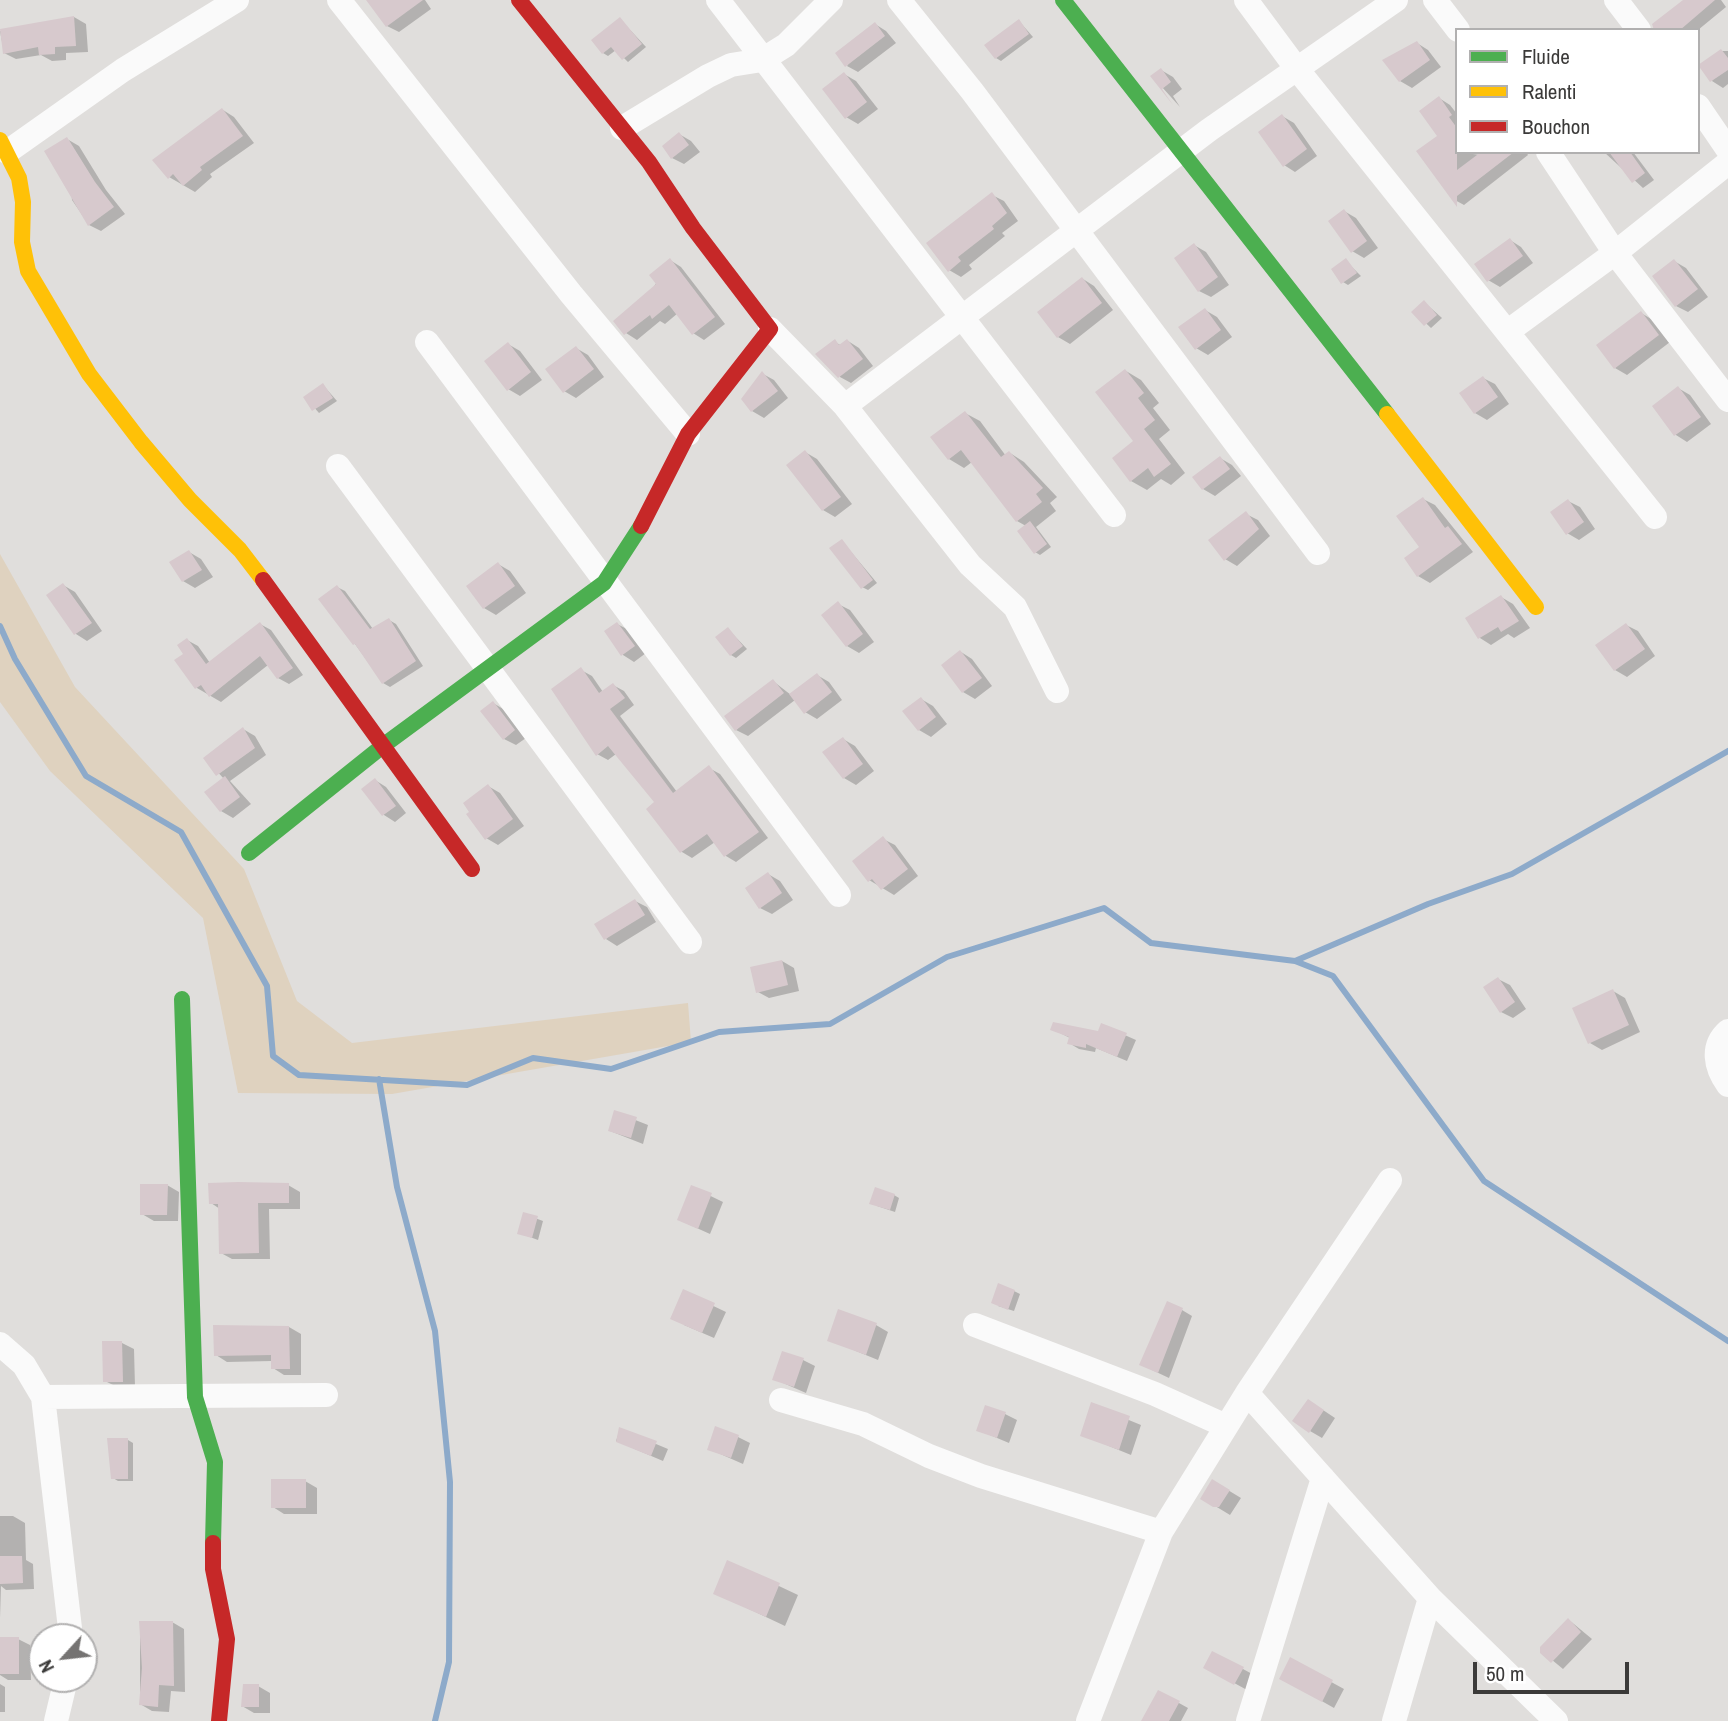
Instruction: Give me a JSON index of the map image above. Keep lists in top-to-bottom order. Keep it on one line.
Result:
{"legend":["Fluide","Ralenti","Bouchon"],"scale_bar":"50 m","north":"bottom left"}
